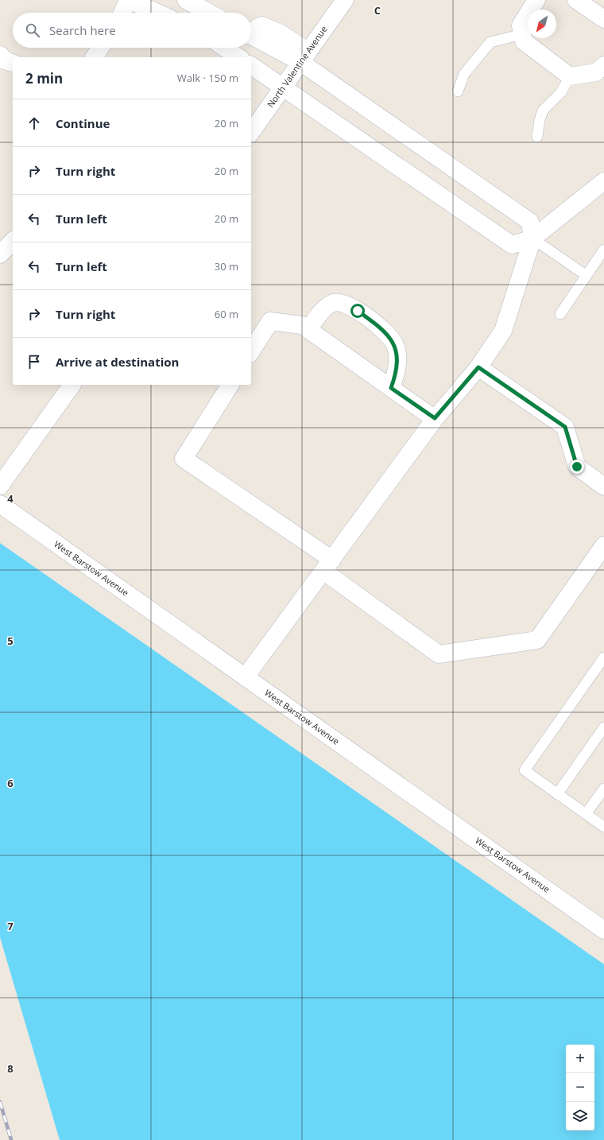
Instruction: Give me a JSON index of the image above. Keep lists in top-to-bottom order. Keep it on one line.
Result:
{"streets":{"street":["North Valentine Avenue","West Barstow Avenue"]},"north":"bottom left","page":{"search":"Search here","heading":["2 min","Walk · 150 m"],"list":[["Continue","20 m"],["Turn right","20 m"],["Turn left","20 m"],["Turn left","30 m"],["Turn right","60 m"],"Arrive at destination"],"map_buttons":["+","−"]},"grid":{"columns":["C"],"rows":["4","5","6","7","8"]}}
